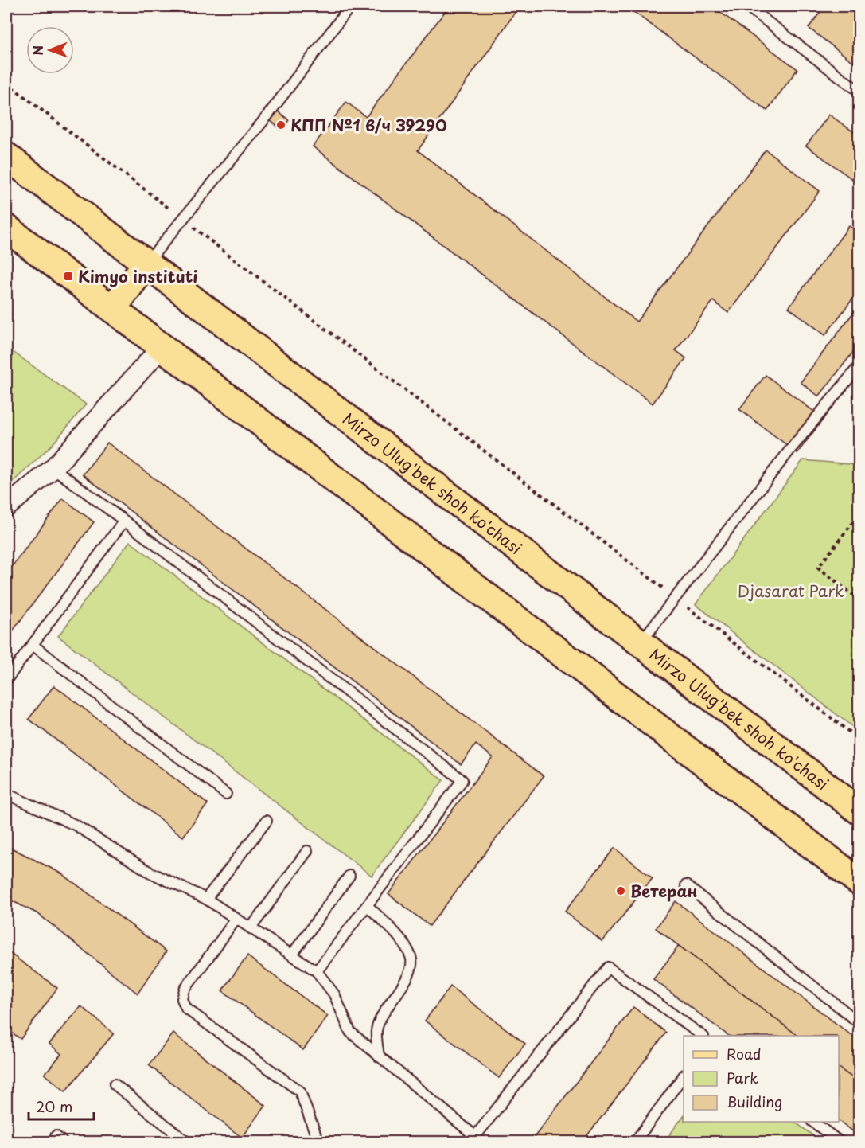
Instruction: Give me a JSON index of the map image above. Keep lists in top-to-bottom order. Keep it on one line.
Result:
{"streets":{"main road":["Mirzo Ulug'bek shoh ko'chasi"]},"parks":["Djasarat Park"],"places":{"other":["КПП №1 в/ч 39290","Ветеран"],"transit":["Kimyo instituti"]},"legend":["Road","Park","Building"],"scale_bar":"20 m","north":"left"}
